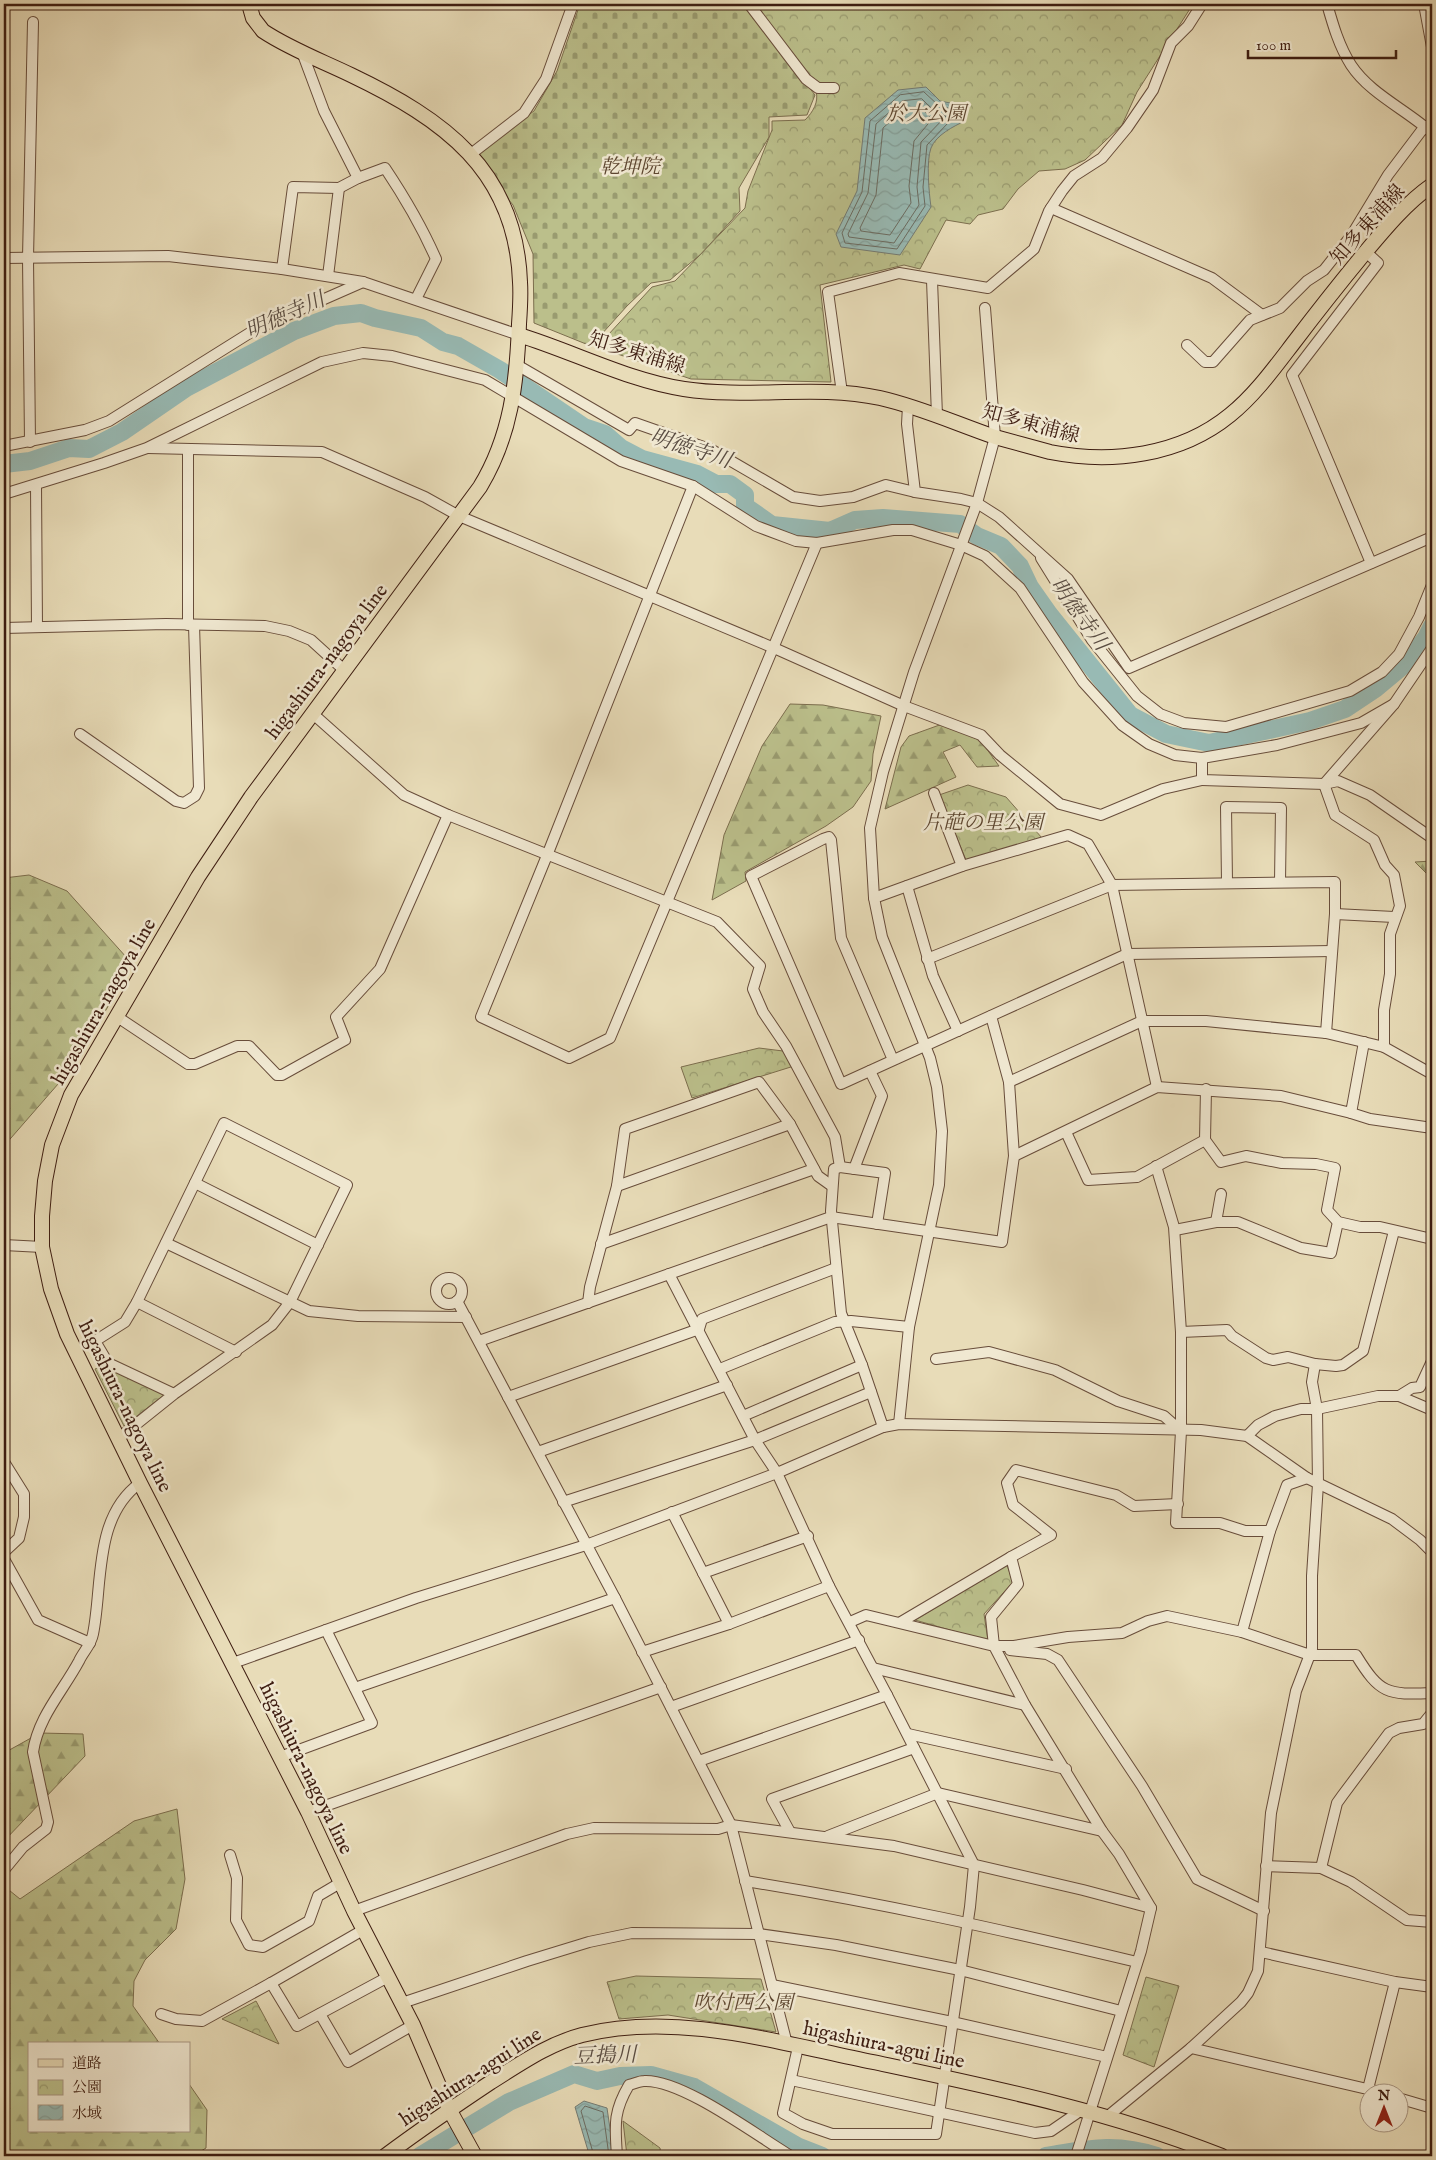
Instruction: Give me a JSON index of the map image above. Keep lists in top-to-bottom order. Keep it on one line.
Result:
{"streets":{"main road":["知多東浦線","higashiura-nagoya line","higashiura-agui line"]},"crossings":[["知多東浦線","higashiura-nagoya line"],["higashiura-nagoya line","higashiura-agui line"]],"water":["明徳寺川","豆搗川"],"parks":["於大公園","乾坤院","片葩の里公園","吹付西公園"],"legend":["道路","公園","水域"],"scale_bar":"100 m","north":"top"}
